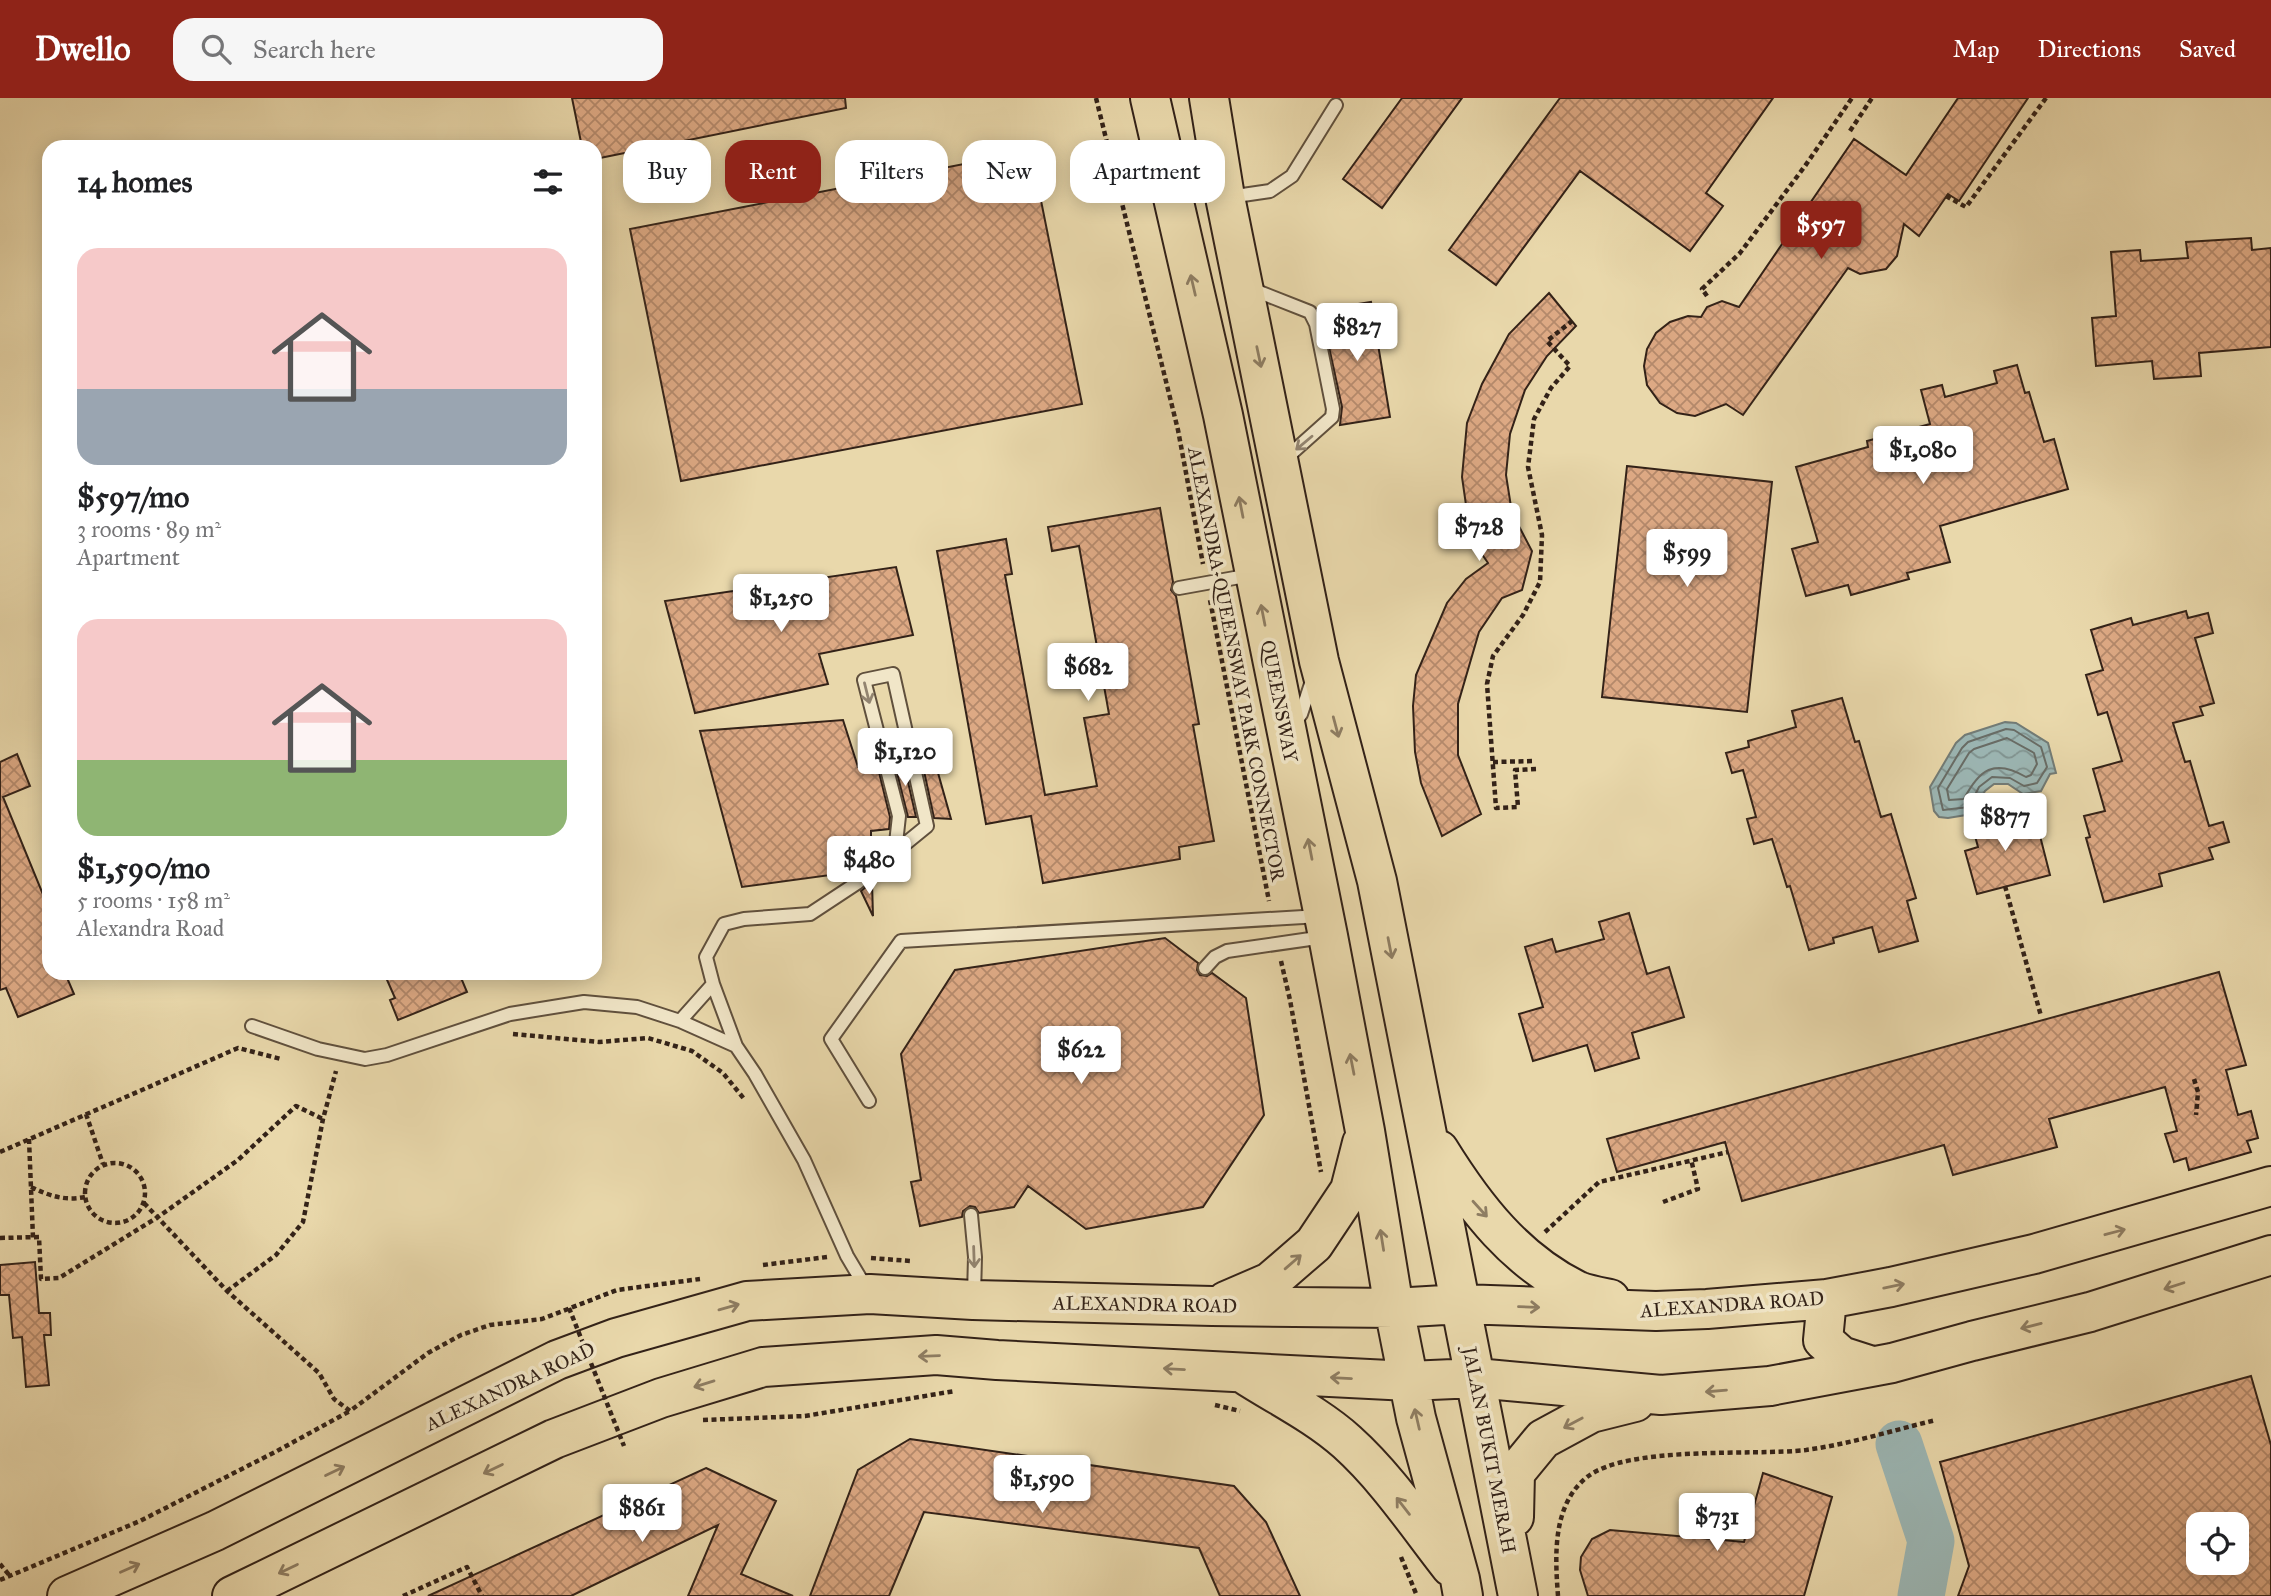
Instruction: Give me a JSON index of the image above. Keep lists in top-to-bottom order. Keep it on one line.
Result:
{"streets":{"main road":["QUEENSWAY","ALEXANDRA ROAD","JALAN BUKIT MERAH"],"path":["ALEXANDRA-QUEENSWAY PARK CONNECTOR"]},"crossings":[["QUEENSWAY","ALEXANDRA ROAD"],["ALEXANDRA ROAD","JALAN BUKIT MERAH"]],"page":{"header":"Dwello","search":"Search here","nav":["Map","Directions","Saved"],"chip":["Buy","Rent","Filters","New","Apartment"],"heading":"14 homes","price":["$597","$827","$1,080","$728","$599","$1,250","$682","$1,120","$877","$480","$622","$1,590","$861","$731"],"list":[{"name":"$597/mo","note":"3 rooms · 89 m² · Apartment"},{"name":"$1,590/mo","note":"5 rooms · 158 m² · Alexandra Road"}]}}
